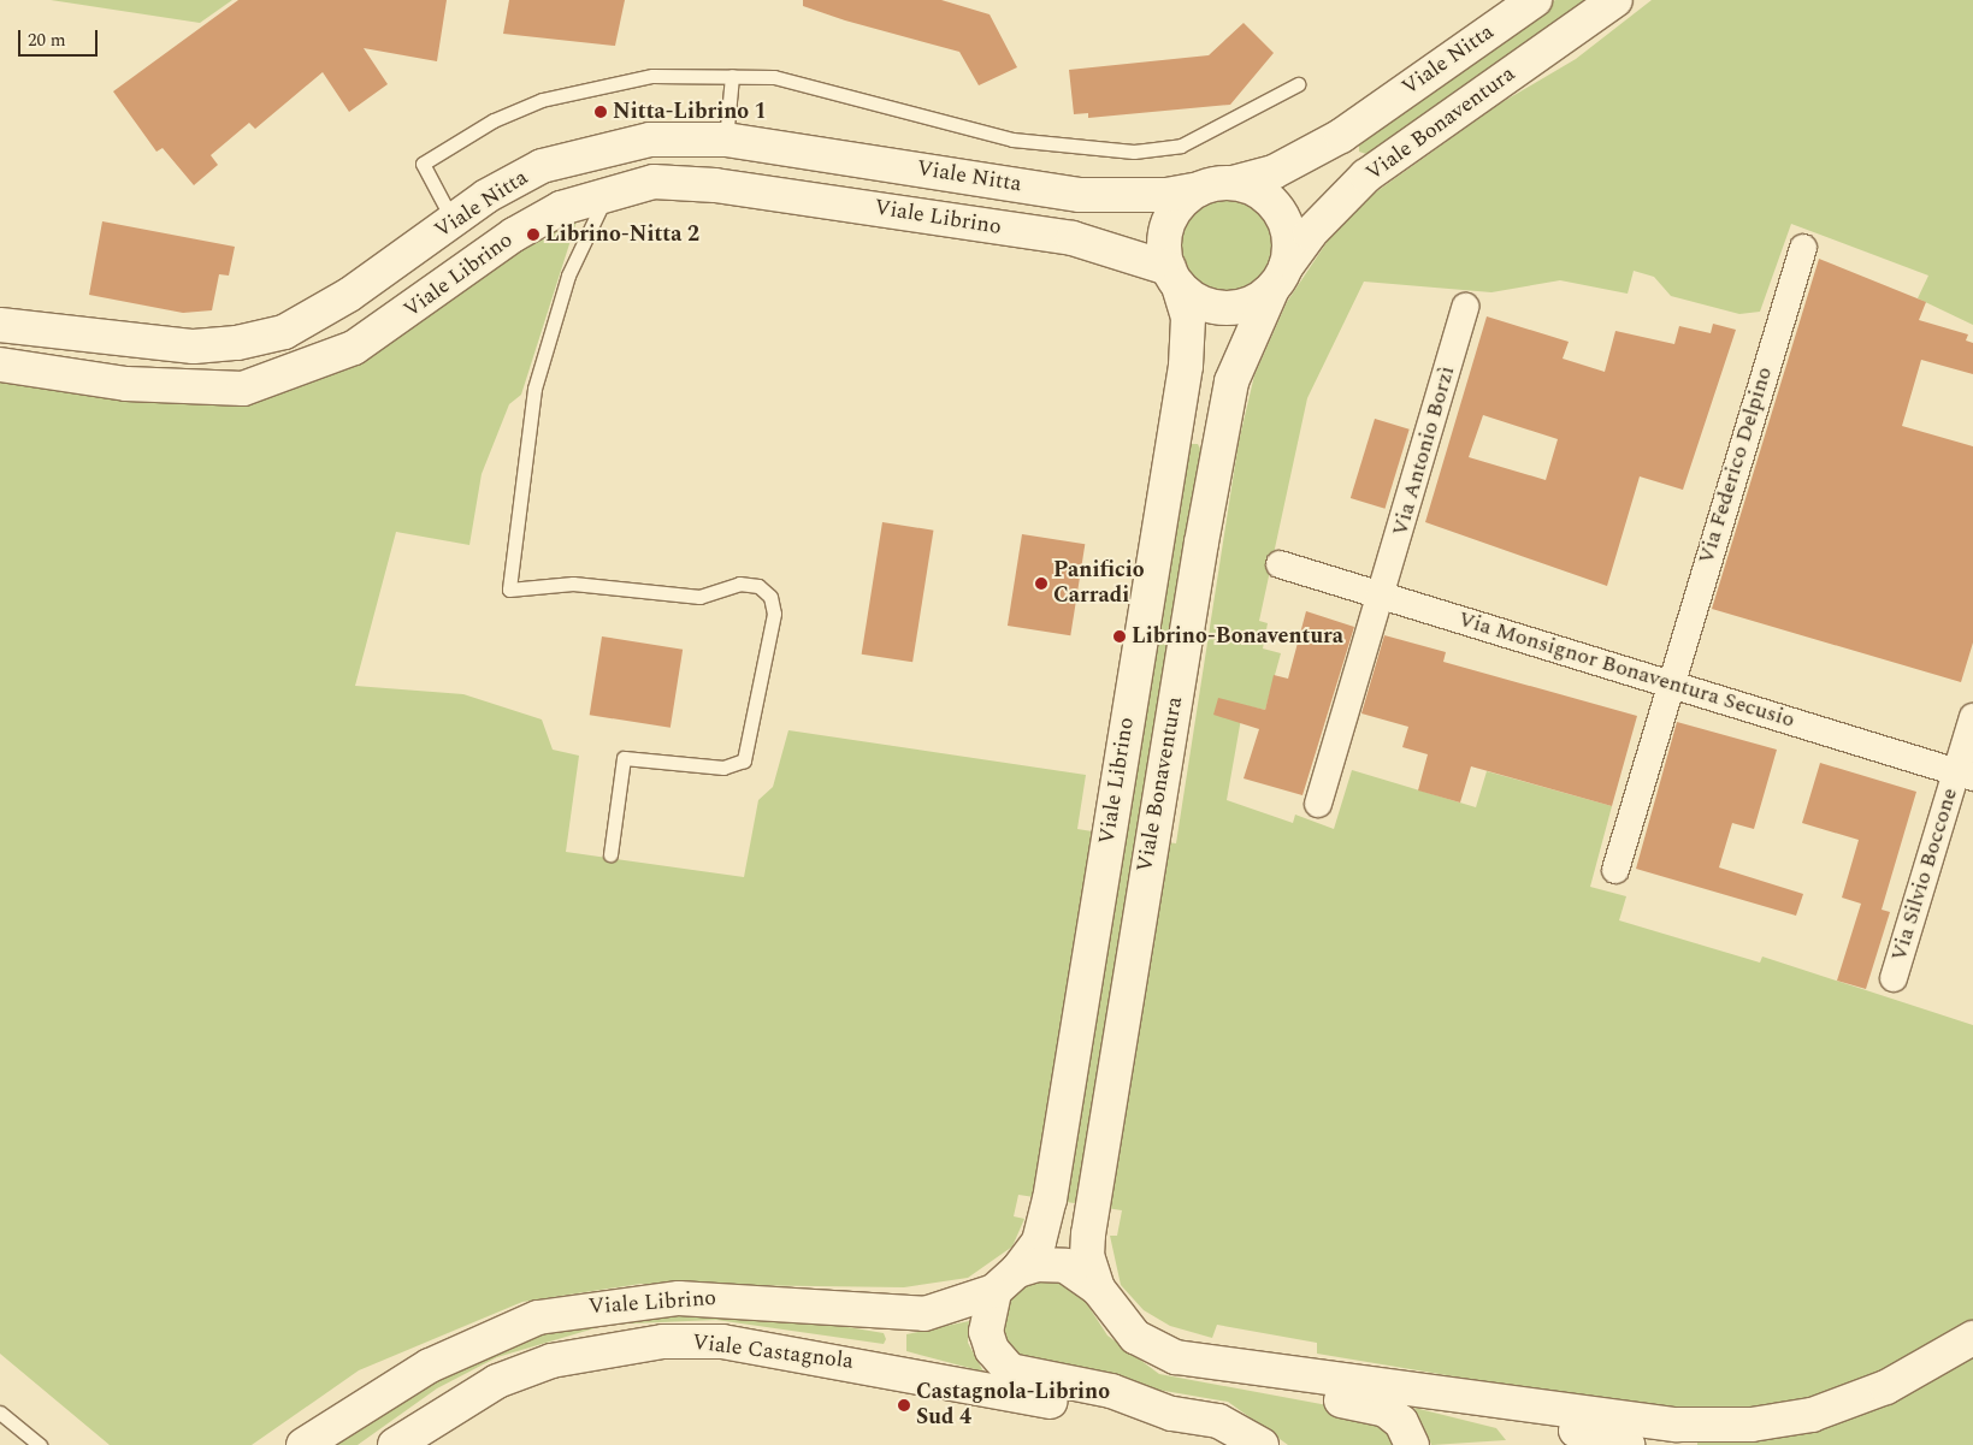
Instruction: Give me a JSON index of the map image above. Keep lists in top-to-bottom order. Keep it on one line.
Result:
{"streets":{"main road":["Viale Nitta","Viale Bonaventura","Viale Librino","Viale Castagnola"],"street":["Via Antonio Borzì","Via Federico Delpino","Via Monsignor Bonaventura Secusio","Via Silvio Boccone"]},"crossings":[["Viale Nitta","Viale Bonaventura"],["Viale Nitta","Viale Librino"],["Viale Bonaventura","Viale Librino"],["Via Antonio Borzì","Via Monsignor Bonaventura Secusio"],["Via Federico Delpino","Via Monsignor Bonaventura Secusio"],["Via Monsignor Bonaventura Secusio","Via Silvio Boccone"]],"places":["Nitta-Librino 1","Librino-Nitta 2","Panificio Carradi","Librino-Bonaventura","Castagnola-Librino Sud 4"],"scale_bar":"20 m"}
